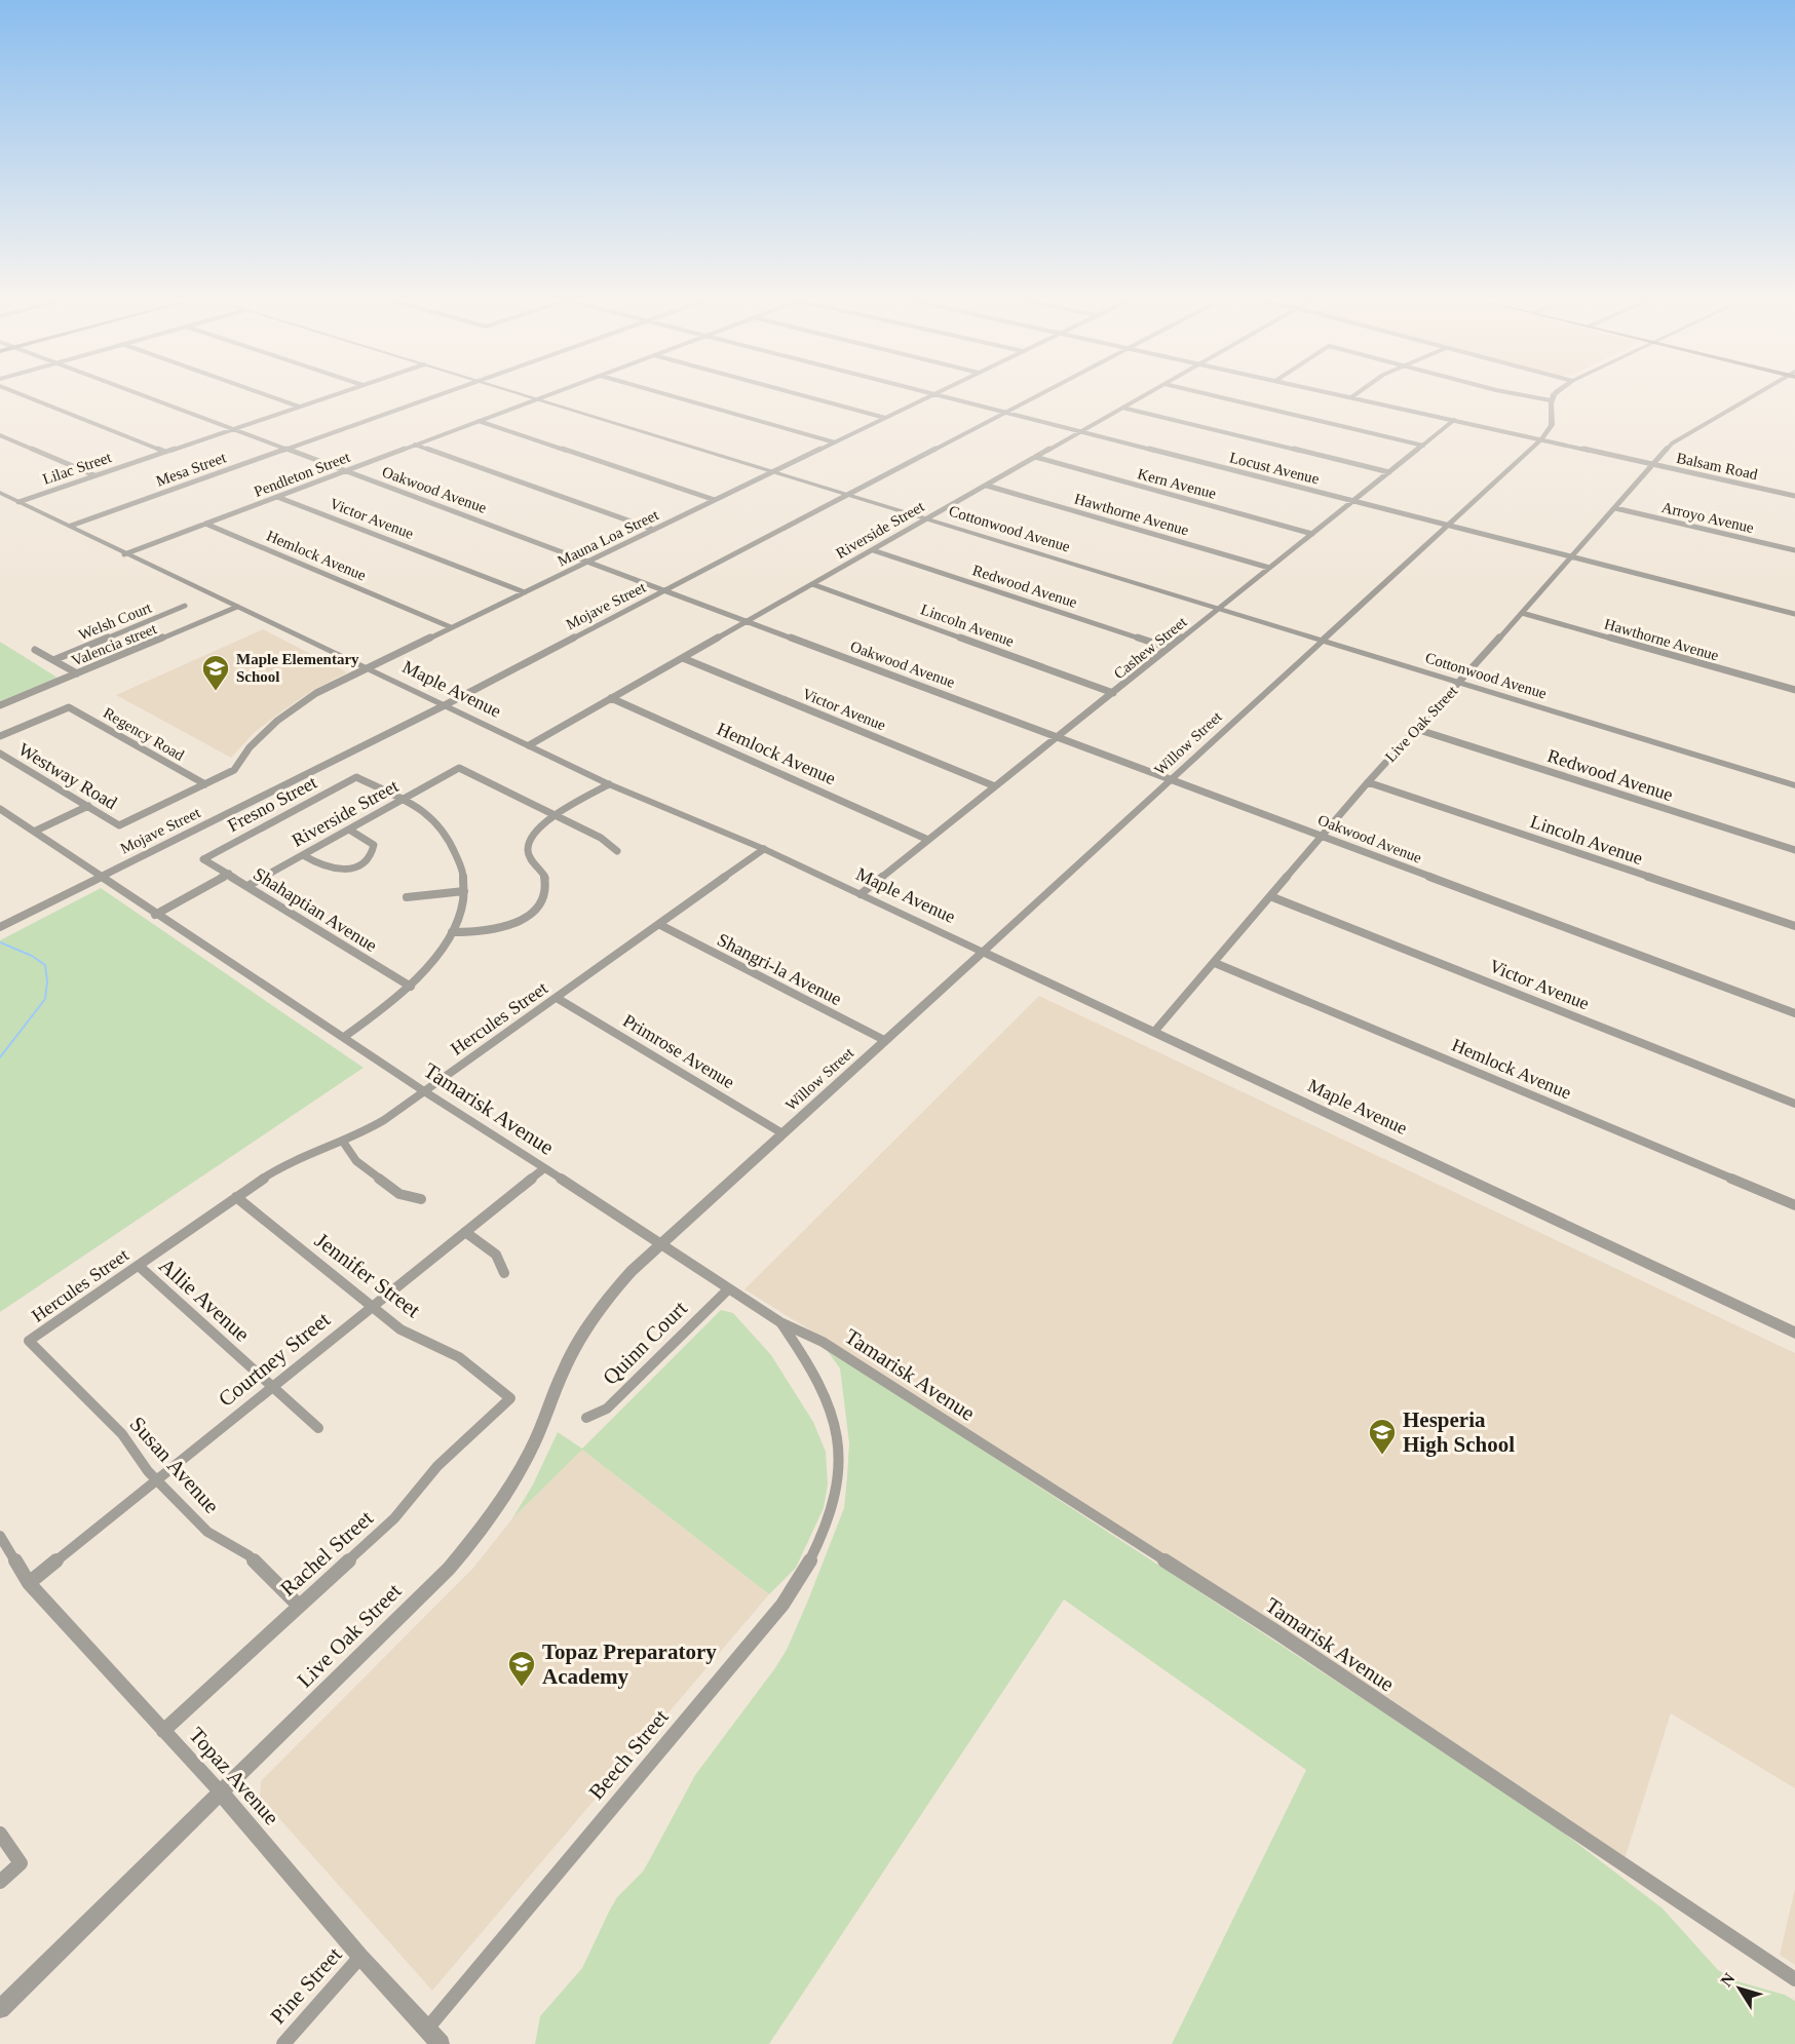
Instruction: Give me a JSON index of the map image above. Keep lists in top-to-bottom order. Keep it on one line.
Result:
{"streets":{"street":["Balsam Road","Lilac Street","Locust Avenue","Mesa Street","Pendleton Street","Kern Avenue","Oakwood Avenue","Hawthorne Avenue","Arroyo Avenue","Victor Avenue","Cottonwood Avenue","Riverside Street","Mauna Loa Street","Hemlock Avenue","Redwood Avenue","Mojave Street","Welsh Court","Lincoln Avenue","Valencia street","Cashew Street","Maple Avenue","Live Oak Street","Regency Road","Willow Street","Westway Road","Fresno Street","Shahaptian Avenue","Shangri-la Avenue","Hercules Street","Primrose Avenue","Tamarisk Avenue","Jennifer Street","Allie Avenue","Quinn Court","Courtney Street","Susan Avenue","Rachel Street","Beech Street","Topaz Avenue","Pine Street"]},"crossings":[["Balsam Road","Cashew Street"],["Balsam Road","Live Oak Street"],["Balsam Road","Willow Street"],["Lilac Street","Oakwood Avenue"],["Lilac Street","Maple Avenue"],["Locust Avenue","Riverside Street"],["Locust Avenue","Mojave Street"],["Locust Avenue","Cashew Street"],["Locust Avenue","Live Oak Street"],["Locust Avenue","Willow Street"],["Mesa Street","Oakwood Avenue"],["Mesa Street","Maple Avenue"],["Pendleton Street","Oakwood Avenue"],["Pendleton Street","Victor Avenue"],["Pendleton Street","Cottonwood Avenue"],["Pendleton Street","Hemlock Avenue"],["Pendleton Street","Maple Avenue"],["Kern Avenue","Riverside Street"],["Kern Avenue","Cashew Street"],["Oakwood Avenue","Riverside Street"],["Oakwood Avenue","Mauna Loa Street"],["Oakwood Avenue","Mojave Street"],["Oakwood Avenue","Cashew Street"],["Oakwood Avenue","Live Oak Street"],["Oakwood Avenue","Willow Street"],["Hawthorne Avenue","Riverside Street"],["Hawthorne Avenue","Cashew Street"],["Hawthorne Avenue","Live Oak Street"],["Arroyo Avenue","Live Oak Street"],["Victor Avenue","Riverside Street"],["Victor Avenue","Mauna Loa Street"],["Victor Avenue","Cashew Street"],["Victor Avenue","Live Oak Street"],["Cottonwood Avenue","Riverside Street"],["Cottonwood Avenue","Mauna Loa Street"],["Cottonwood Avenue","Mojave Street"],["Cottonwood Avenue","Cashew Street"],["Cottonwood Avenue","Live Oak Street"],["Cottonwood Avenue","Willow Street"],["Riverside Street","Hemlock Avenue"],["Riverside Street","Redwood Avenue"],["Riverside Street","Lincoln Avenue"],["Riverside Street","Maple Avenue"],["Riverside Street","Fresno Street"],["Riverside Street","Shahaptian Avenue"],["Mauna Loa Street","Hemlock Avenue"],["Mauna Loa Street","Maple Avenue"],["Mauna Loa Street","Regency Road"],["Mauna Loa Street","Westway Road"],["Hemlock Avenue","Cashew Street"],["Hemlock Avenue","Live Oak Street"],["Redwood Avenue","Cashew Street"],["Redwood Avenue","Live Oak Street"],["Mojave Street","Maple Avenue"],["Mojave Street","Tamarisk Avenue"],["Lincoln Avenue","Cashew Street"],["Lincoln Avenue","Live Oak Street"],["Valencia street","Maple Avenue"],["Cashew Street","Maple Avenue"],["Maple Avenue","Live Oak Street"],["Maple Avenue","Willow Street"],["Maple Avenue","Hercules Street"],["Live Oak Street","Willow Street"],["Live Oak Street","Tamarisk Avenue"],["Live Oak Street","Topaz Avenue"],["Willow Street","Shangri-la Avenue"],["Willow Street","Primrose Avenue"],["Willow Street","Tamarisk Avenue"],["Fresno Street","Shahaptian Avenue"],["Shangri-la Avenue","Hercules Street"],["Hercules Street","Primrose Avenue"],["Hercules Street","Tamarisk Avenue"],["Hercules Street","Jennifer Street"],["Hercules Street","Allie Avenue"],["Hercules Street","Susan Avenue"],["Tamarisk Avenue","Quinn Court"],["Tamarisk Avenue","Courtney Street"],["Tamarisk Avenue","Beech Street"],["Jennifer Street","Courtney Street"],["Jennifer Street","Rachel Street"],["Allie Avenue","Courtney Street"],["Courtney Street","Susan Avenue"],["Courtney Street","Topaz Avenue"],["Susan Avenue","Rachel Street"],["Rachel Street","Topaz Avenue"],["Beech Street","Topaz Avenue"],["Topaz Avenue","Pine Street"]],"places":{"school or university":["Maple Elementary School","Hesperia High School","Topaz Preparatory Academy"]},"north":"top left"}
